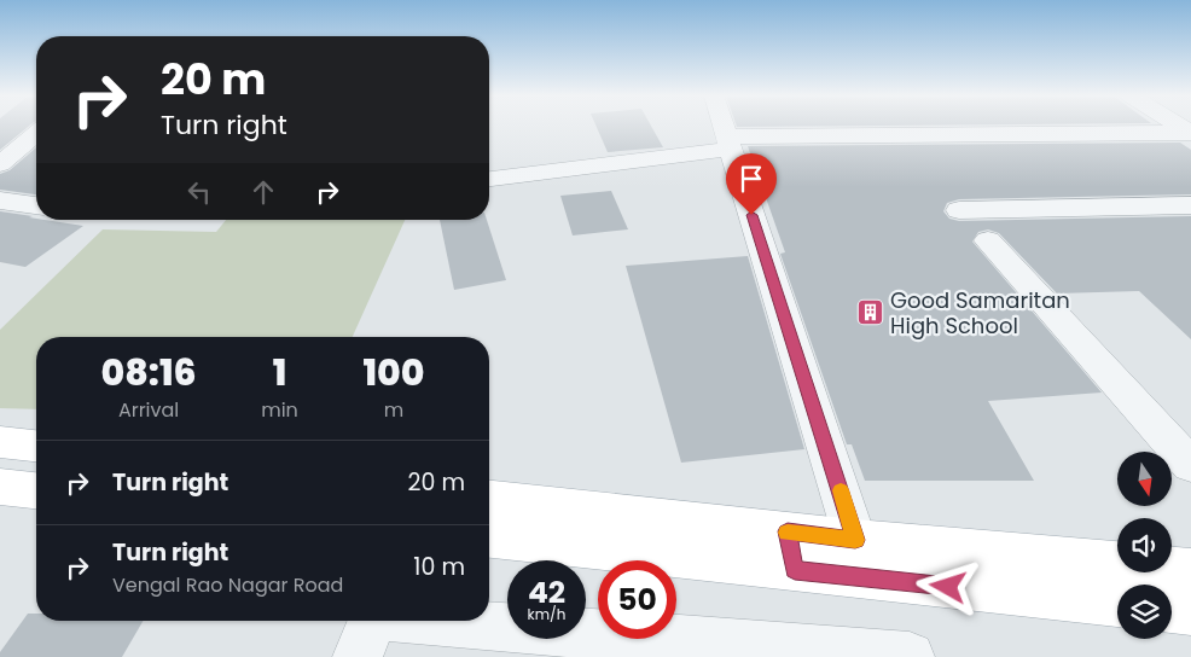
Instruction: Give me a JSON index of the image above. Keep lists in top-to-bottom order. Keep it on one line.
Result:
{"places":{"building":["Good Samaritan High School"]},"north":"bottom","page":{"turn":["20 m","Turn right"],"eta":["08:16","Arrival","1","min","100","m"],"list":[{"name":"Turn right","value":"20 m"},{"name":"Turn right","note":"Vengal Rao Nagar Road","value":"10 m"}],"speed":"42 km/h","limit":"50"}}
